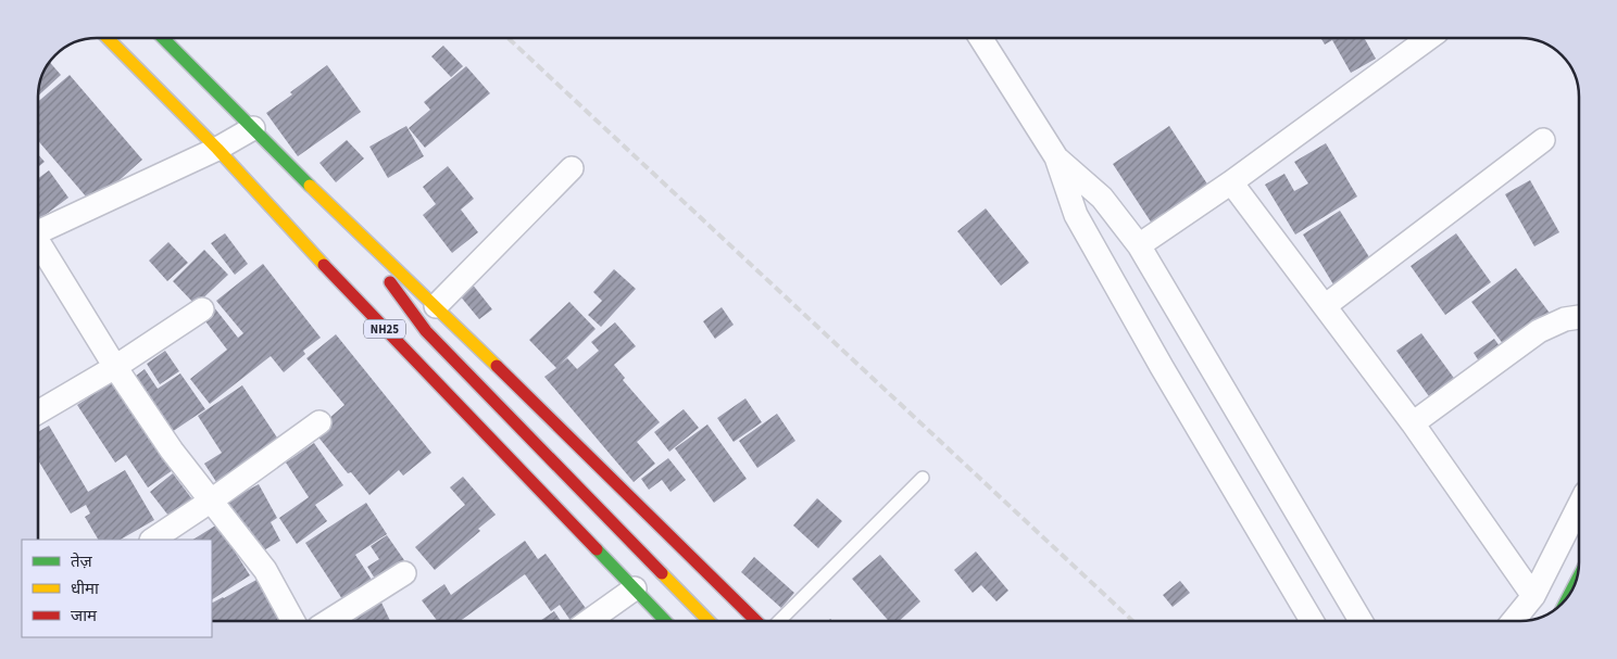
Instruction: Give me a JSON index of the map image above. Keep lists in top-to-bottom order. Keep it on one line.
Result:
{"streets":{"main road":["NH25"]},"legend":["तेज़","धीमा","जाम"]}
